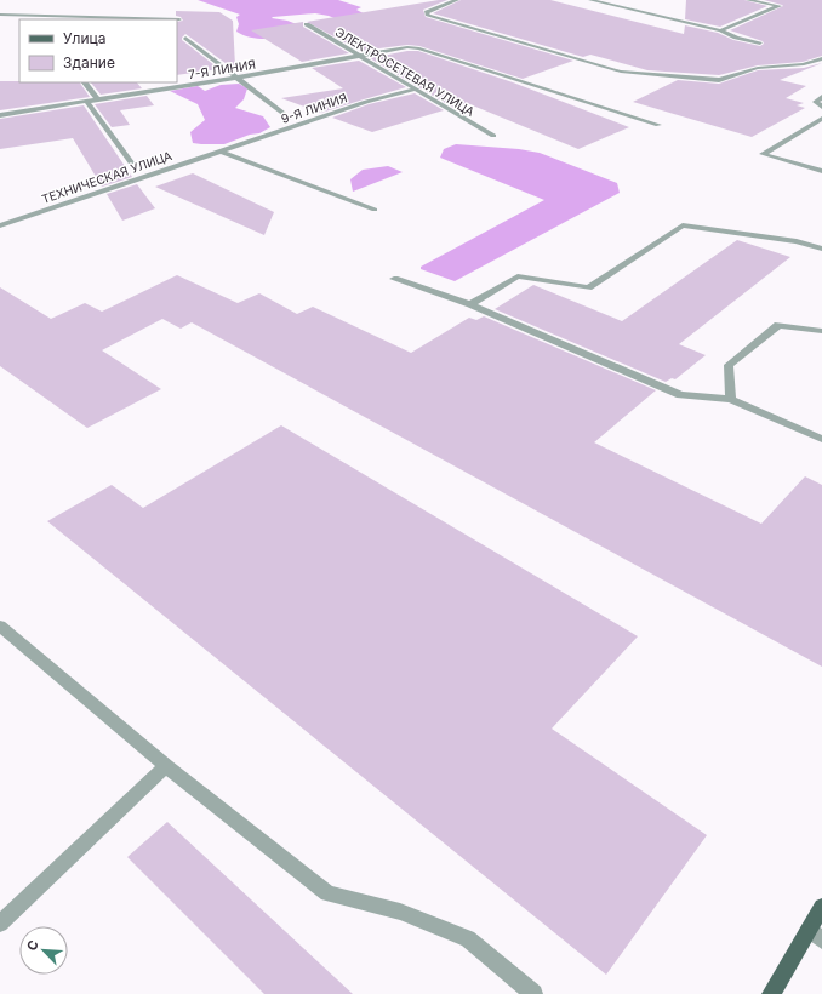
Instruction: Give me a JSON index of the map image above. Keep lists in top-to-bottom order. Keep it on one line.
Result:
{"streets":{"street":["7-Я ЛИНИЯ","ЭЛЕКТРОСЕТЕВАЯ УЛИЦА","9-Я ЛИНИЯ","ТЕХНИЧЕСКАЯ УЛИЦА"]},"crossings":[["7-Я ЛИНИЯ","ЭЛЕКТРОСЕТЕВАЯ УЛИЦА"],["ЭЛЕКТРОСЕТЕВАЯ УЛИЦА","9-Я ЛИНИЯ"],["9-Я ЛИНИЯ","ТЕХНИЧЕСКАЯ УЛИЦА"]],"legend":["Улица","Здание"],"north":"top left"}
